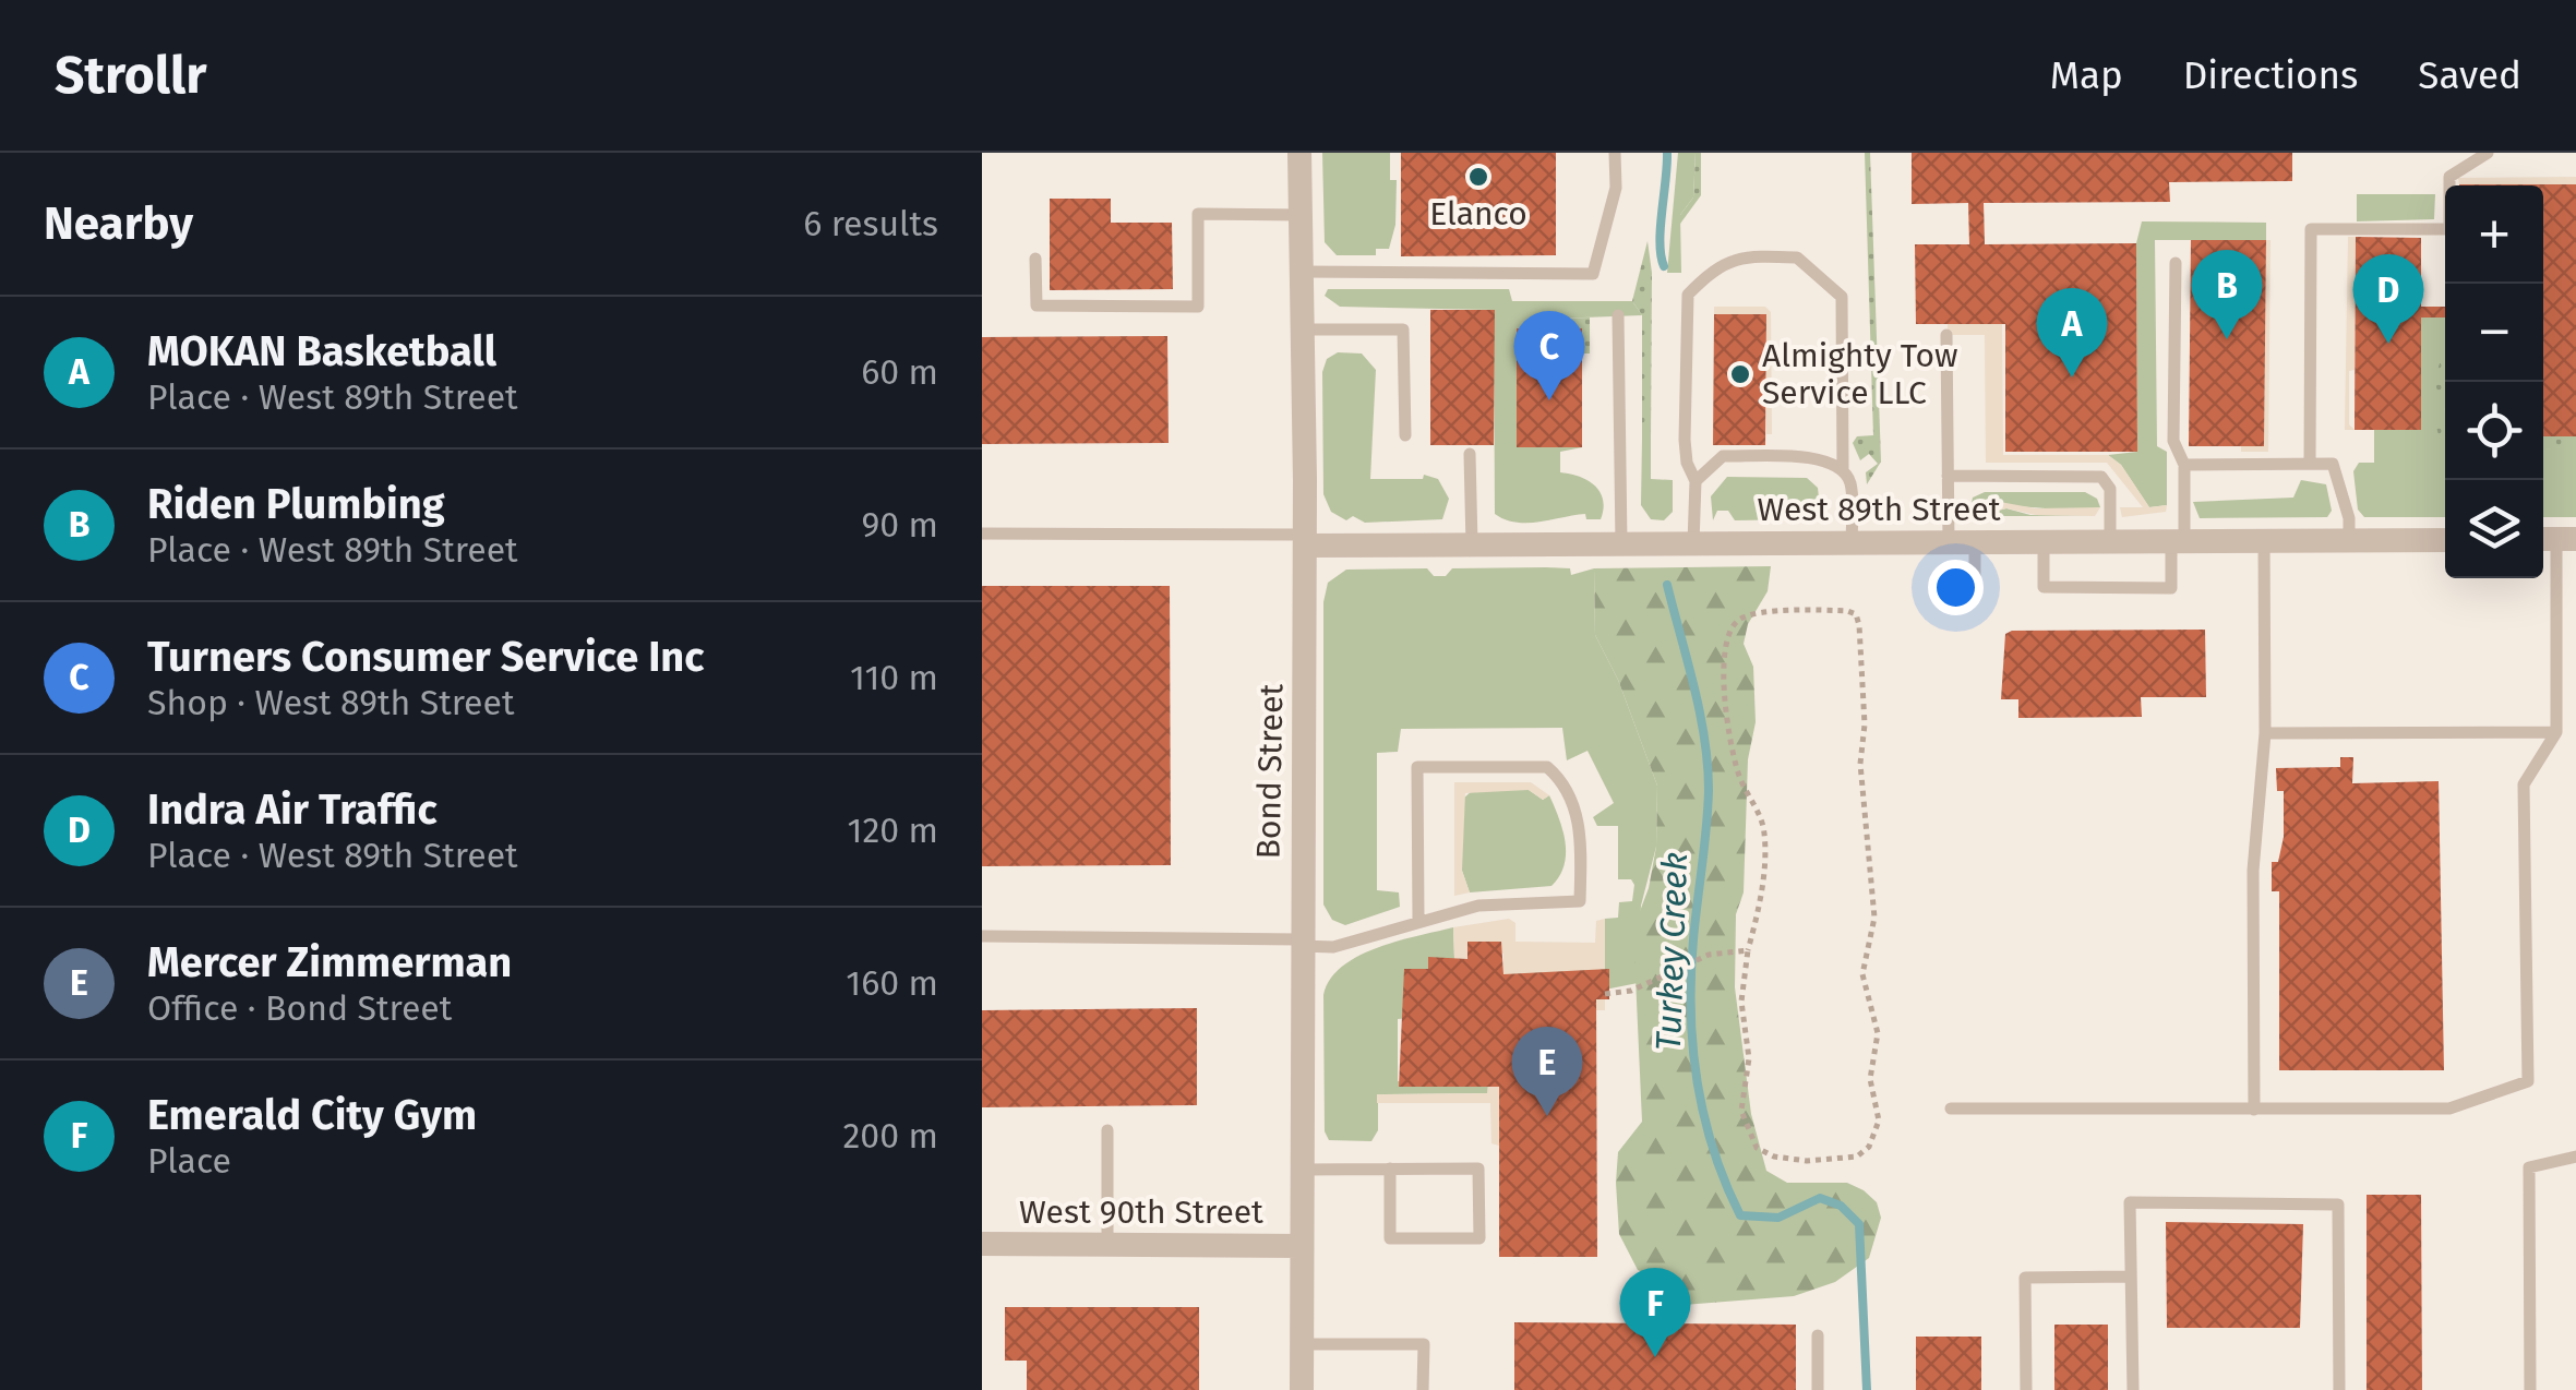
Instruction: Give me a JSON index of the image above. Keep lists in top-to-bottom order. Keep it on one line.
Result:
{"streets":{"street":["West 89th Street","Bond Street","West 90th Street"]},"crossings":[["West 89th Street","Bond Street"],["Bond Street","West 90th Street"]],"water":["Turkey Creek"],"places":["Elanco","Almighty Tow Service LLC"],"page":{"header":"Strollr","nav":["Map","Directions","Saved"],"heading":["Nearby","6 results"],"map_buttons":["+","−"],"pins":["B","D","A","C","E","F"],"list":[{"mark":"A","name":"MOKAN Basketball","note":"Place · West 89th Street","value":"60 m"},{"mark":"B","name":"Riden Plumbing","note":"Place · West 89th Street","value":"90 m"},{"mark":"C","name":"Turners Consumer Service Inc","note":"Shop · West 89th Street","value":"110 m"},{"mark":"D","name":"Indra Air Traffic","note":"Place · West 89th Street","value":"120 m"},{"mark":"E","name":"Mercer Zimmerman","note":"Office · Bond Street","value":"160 m"},{"mark":"F","name":"Emerald City Gym","note":"Place","value":"200 m"}]}}
